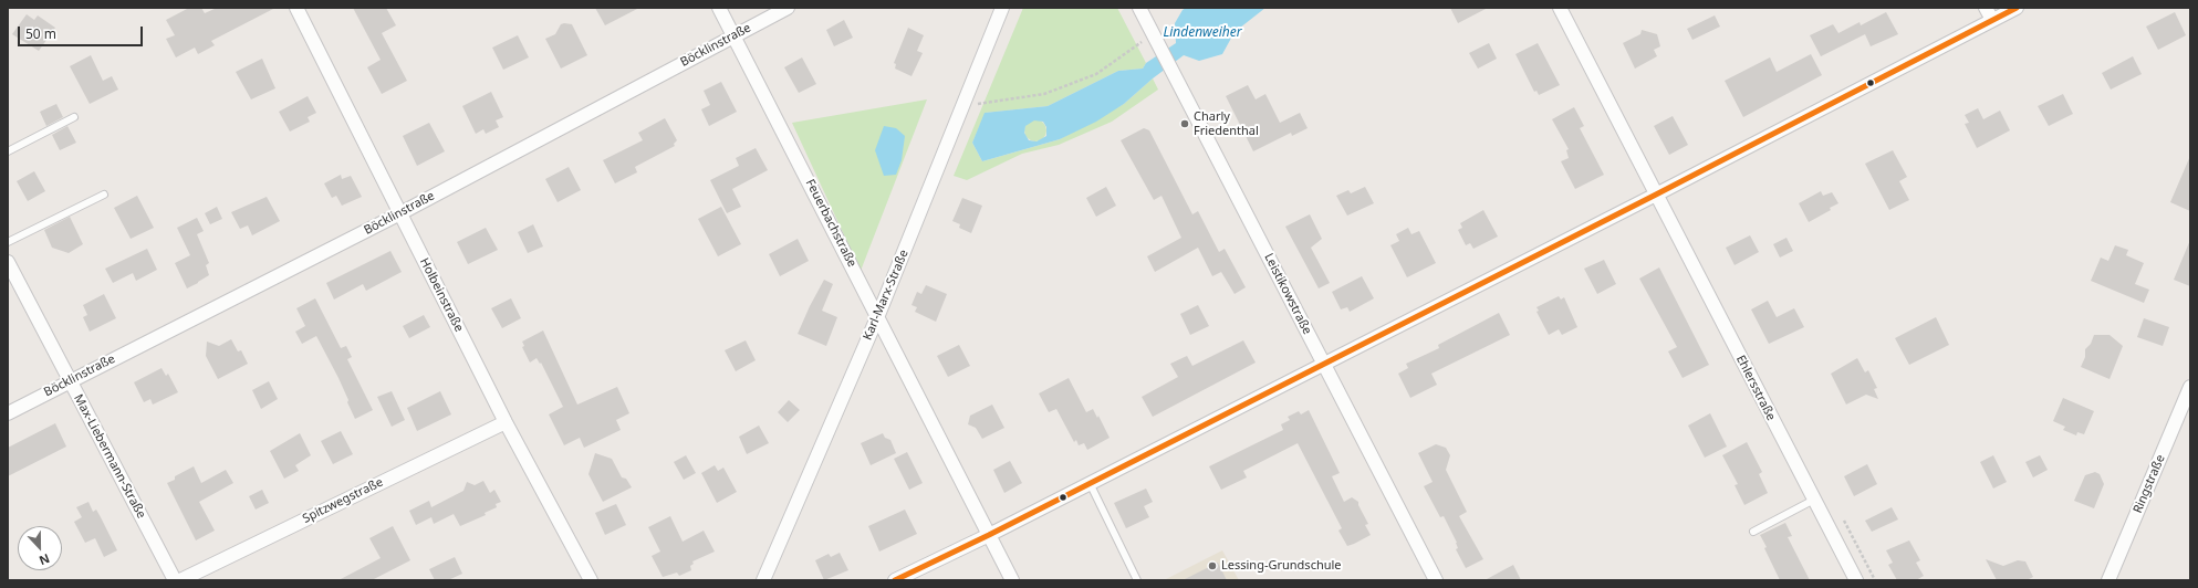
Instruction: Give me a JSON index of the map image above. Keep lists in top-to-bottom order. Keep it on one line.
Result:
{"streets":{"street":["Böcklinstraße","Feuerbachstraße","Leistikowstraße","Holbeinstraße","Karl-Marx-Straße","Ehlersstraße","Max-Liebermann-Straße","Ringstraße","Spitzwegstraße"]},"crossings":[["Böcklinstraße","Feuerbachstraße"],["Böcklinstraße","Holbeinstraße"],["Böcklinstraße","Max-Liebermann-Straße"],["Feuerbachstraße","Karl-Marx-Straße"],["Holbeinstraße","Spitzwegstraße"]],"water":["Lindenweiher"],"places":["Charly Friedenthal","Lessing-Grundschule"],"scale_bar":"50 m","north":"bottom"}
